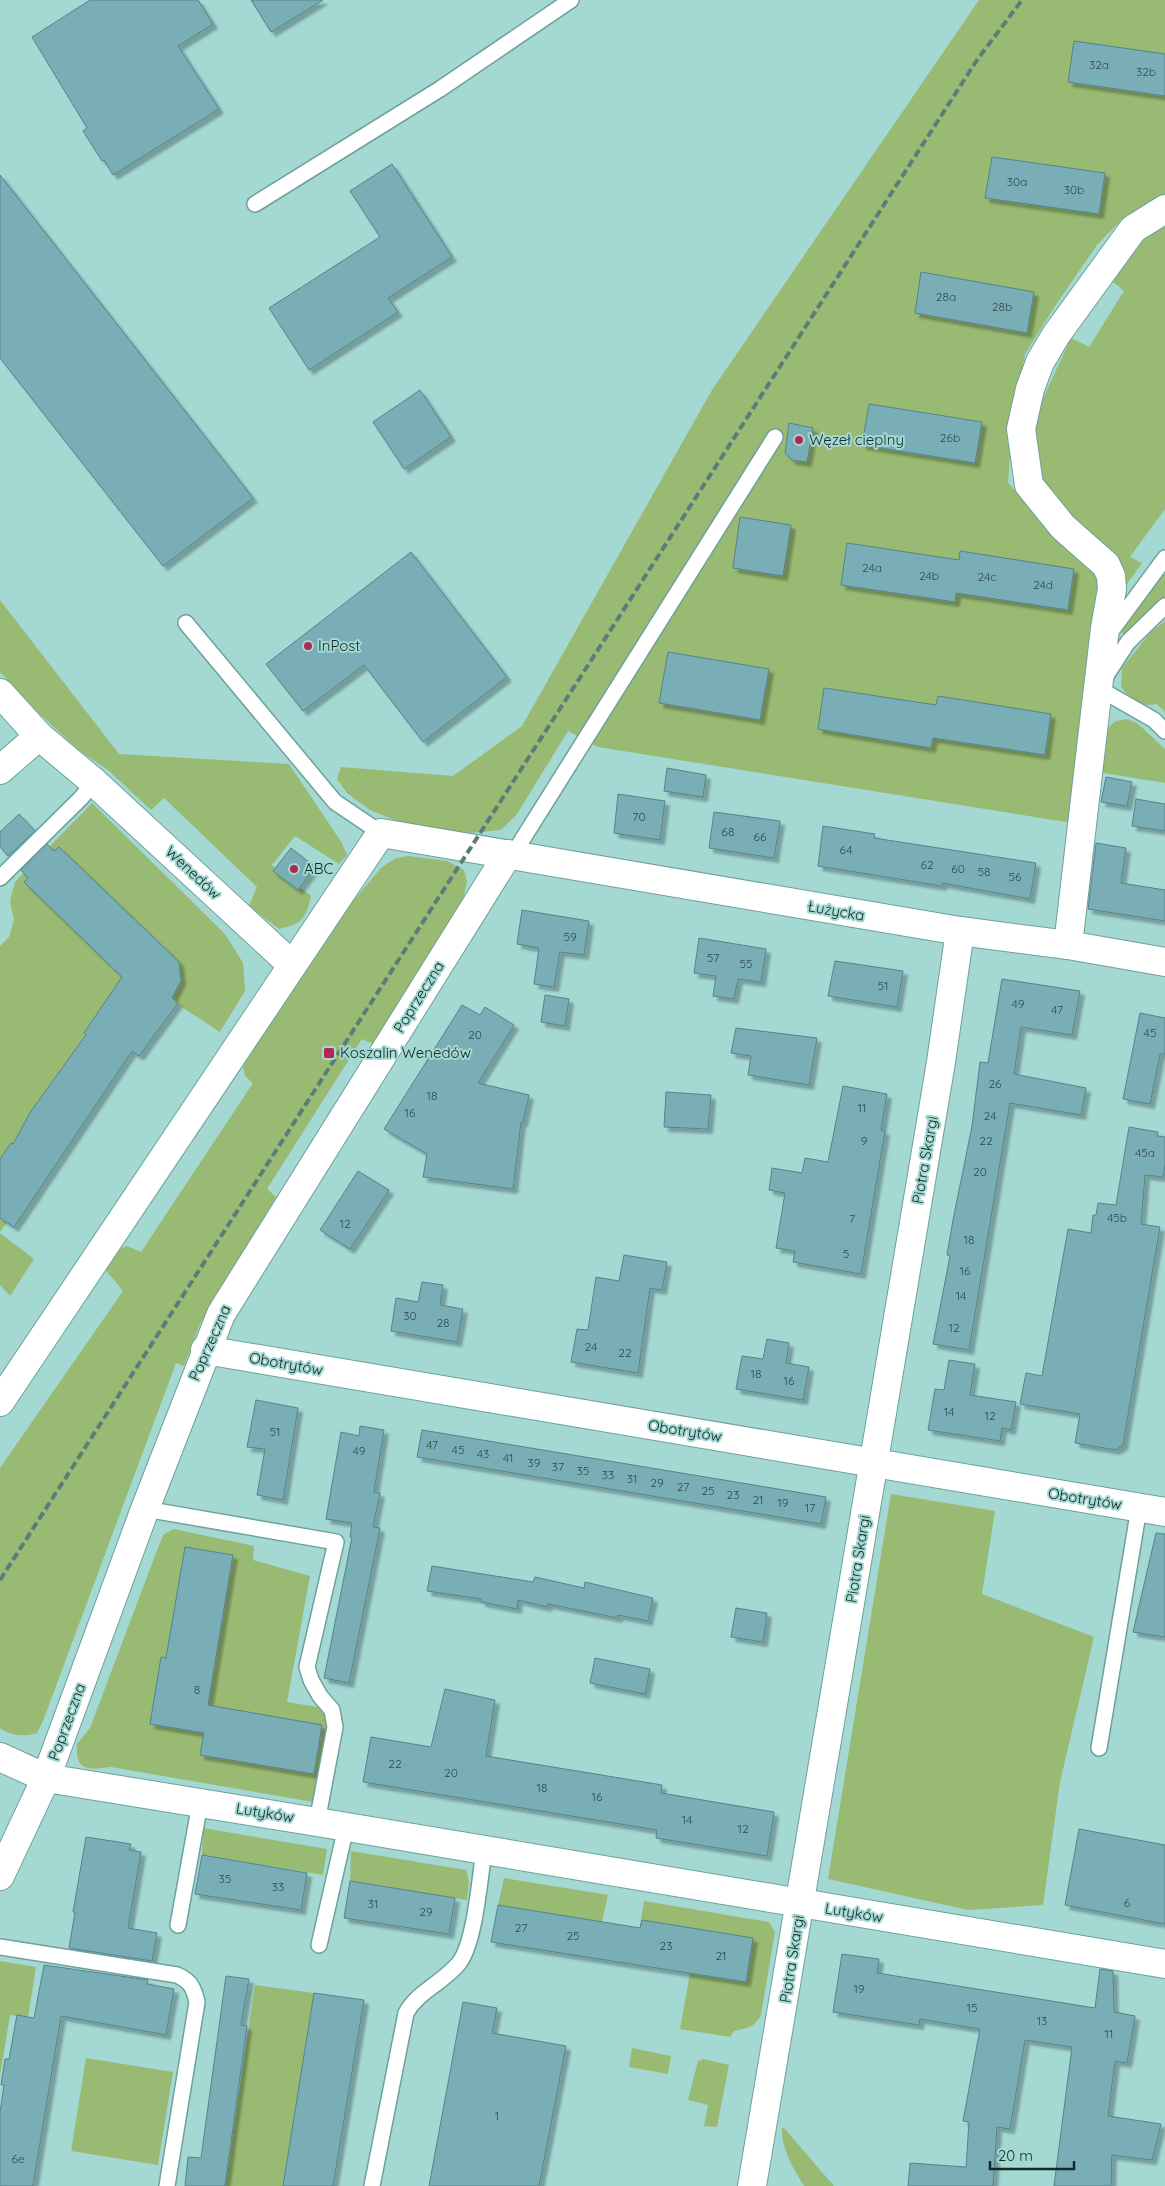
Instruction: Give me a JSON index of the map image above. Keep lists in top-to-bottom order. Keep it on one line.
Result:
{"streets":{"street":["Wenedów","Łużycka","Poprzeczna","Piotra Skargi","Obotrytów","Lutyków"]},"crossings":[["Łużycka","Poprzeczna"],["Łużycka","Piotra Skargi"],["Poprzeczna","Obotrytów"],["Poprzeczna","Lutyków"],["Piotra Skargi","Obotrytów"],["Piotra Skargi","Lutyków"]],"places":{"other":["Węzeł cieplny","InPost","ABC"],"transit":["Koszalin Wenedów"]},"house_numbers":["32a","32b","30a","30b","28a","28b","26b","24a","24b","24c","24d","70","68","66","64","62","60","58","56","59","57","55","51","49","47","45","20","26","18","11","16","24","9","22","45a","20","45b","7","12","18","5","16","14","30","28","12","24","22","18","16","14","12","51","47","45","49","43","41","39","37","35","33","31","29","27","25","23","21","19","17","8","22","20","18","16","14","12","35","33","6","31","29","27","25","23","21","19","15","13","11","1","6e"],"scale_bar":"20 m"}
